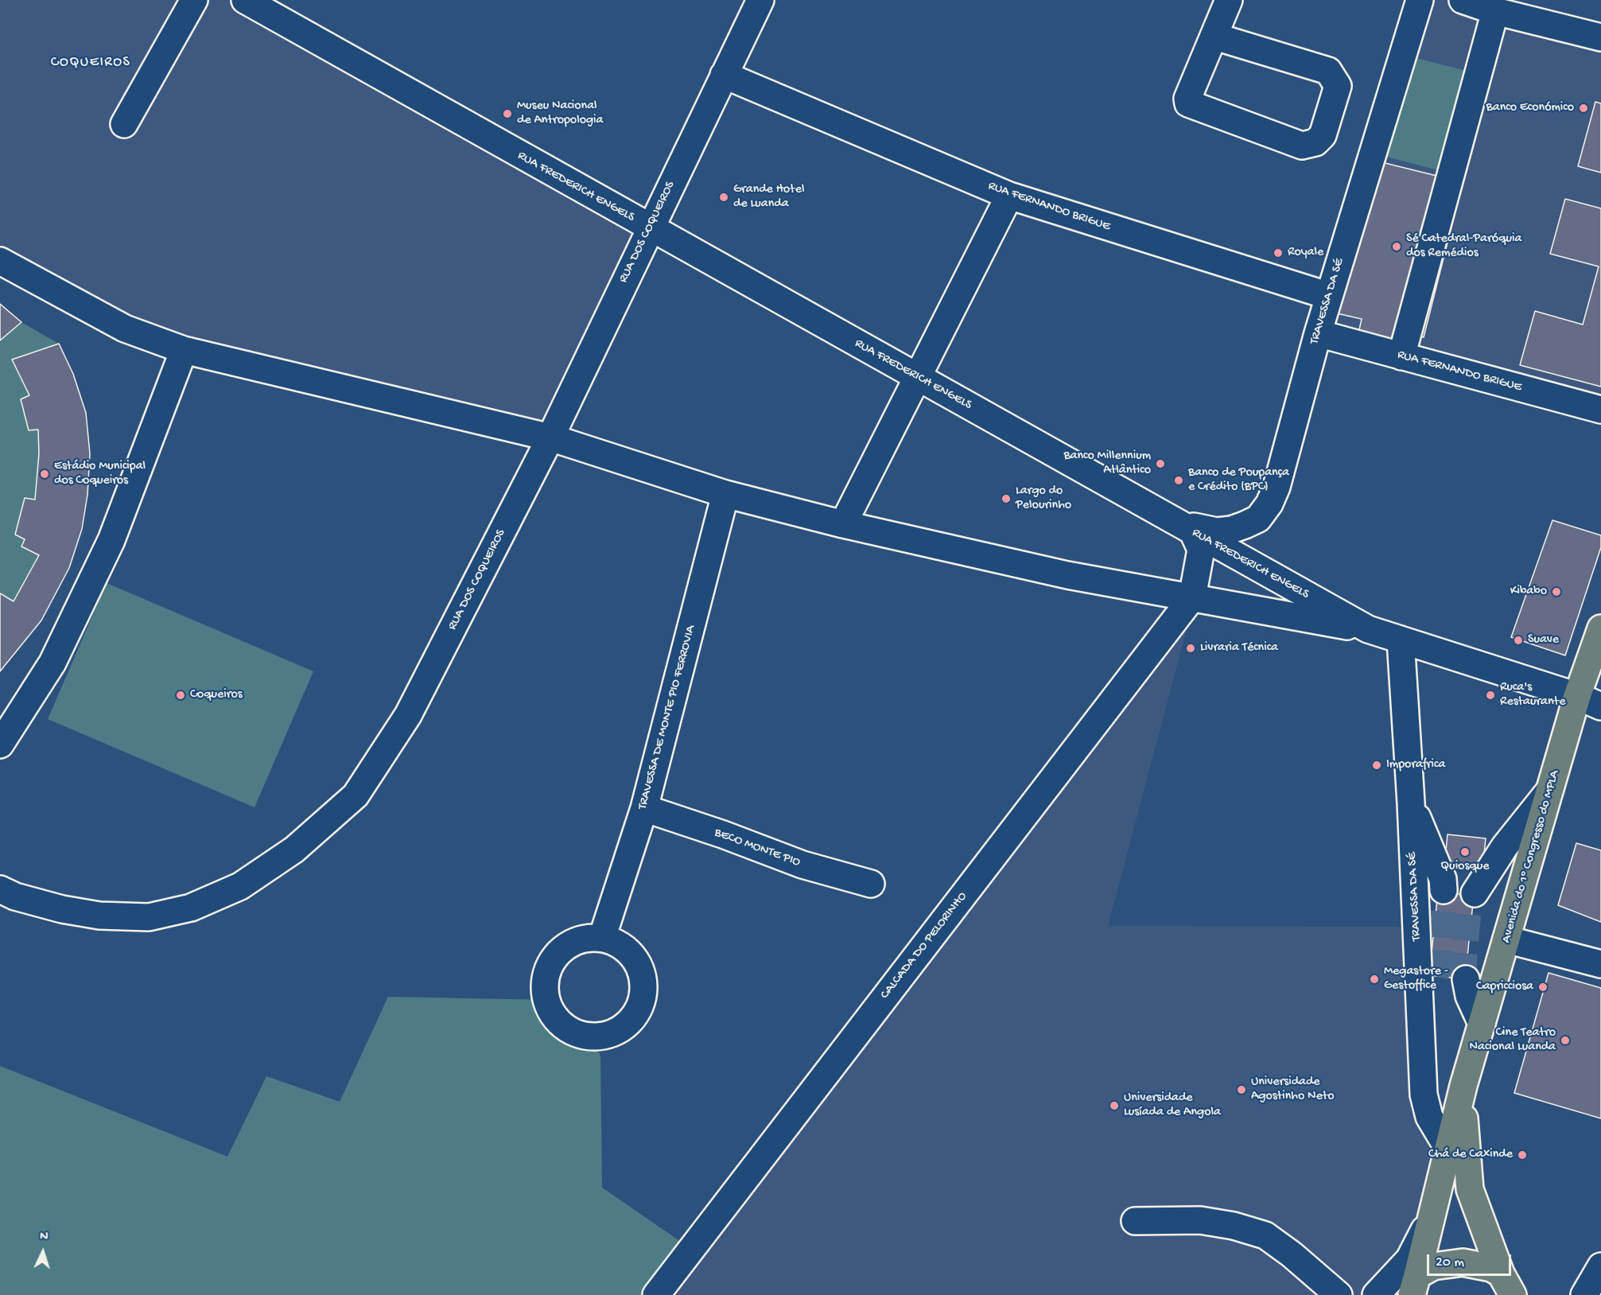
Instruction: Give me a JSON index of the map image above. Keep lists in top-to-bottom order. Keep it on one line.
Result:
{"streets":{"main road":["Avenida do 1º Congresso do MPLA"],"street":["RUA FREDERICH ENGELS","RUA FERNANDO BRIGUE","RUA DOS COQUEIROS","TRAVESSA DA SÉ","TRAVESSA DE MONTE PIO FERROVIA","BECO MONTE PIO","CALCADA DO PELORINHO"]},"crossings":[["RUA FREDERICH ENGELS","RUA DOS COQUEIROS"],["RUA FREDERICH ENGELS","TRAVESSA DA SÉ"],["RUA FREDERICH ENGELS","Avenida do 1º Congresso do MPLA"],["RUA FERNANDO BRIGUE","RUA DOS COQUEIROS"],["RUA FERNANDO BRIGUE","TRAVESSA DA SÉ"],["TRAVESSA DA SÉ","Avenida do 1º Congresso do MPLA"],["TRAVESSA DE MONTE PIO FERROVIA","BECO MONTE PIO"]],"districts":["COQUEIROS"],"places":["Banco Económico","Museu Nacional de Antropologia","Grande Hotel de Luanda","Sé Catedral-Paróquia dos Remédios","Royale","Banco Millennium Atlântico","Estádio Municipal dos Coqueiros","Banco de Poupança e Crédito (BPC)","Largo do Pelourinho","Kibabo","Suave","Livraria Técnica","Coqueiros","Ruca's Restaurante","Imporafrica","Quiosque","Megastore - Gestoffice","Capricciosa","Cine Teatro Nacional Luanda","Universidade Agostinho Neto","Universidade Lusíada de Angola","Chá de Caxinde"],"scale_bar":"20 m","north":"top"}
